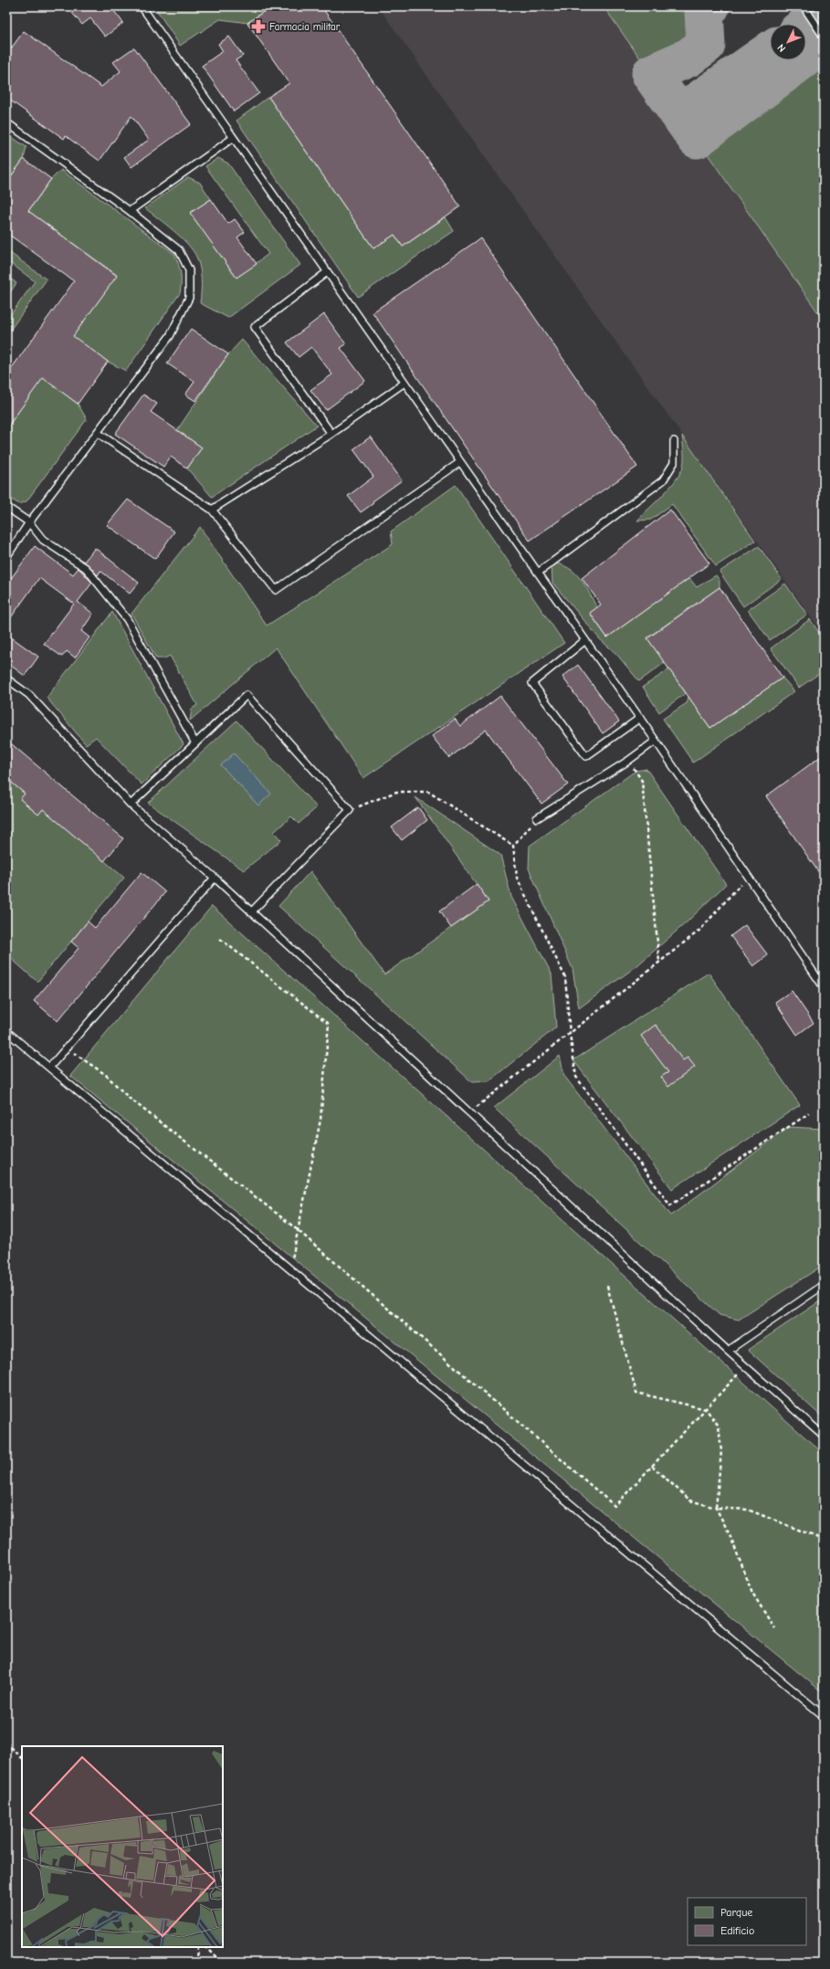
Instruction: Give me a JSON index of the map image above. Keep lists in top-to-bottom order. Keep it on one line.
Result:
{"places":{"pharmacy":["Farmacia militar"]},"legend":["Parque","Edificio"],"north":"bottom left"}
